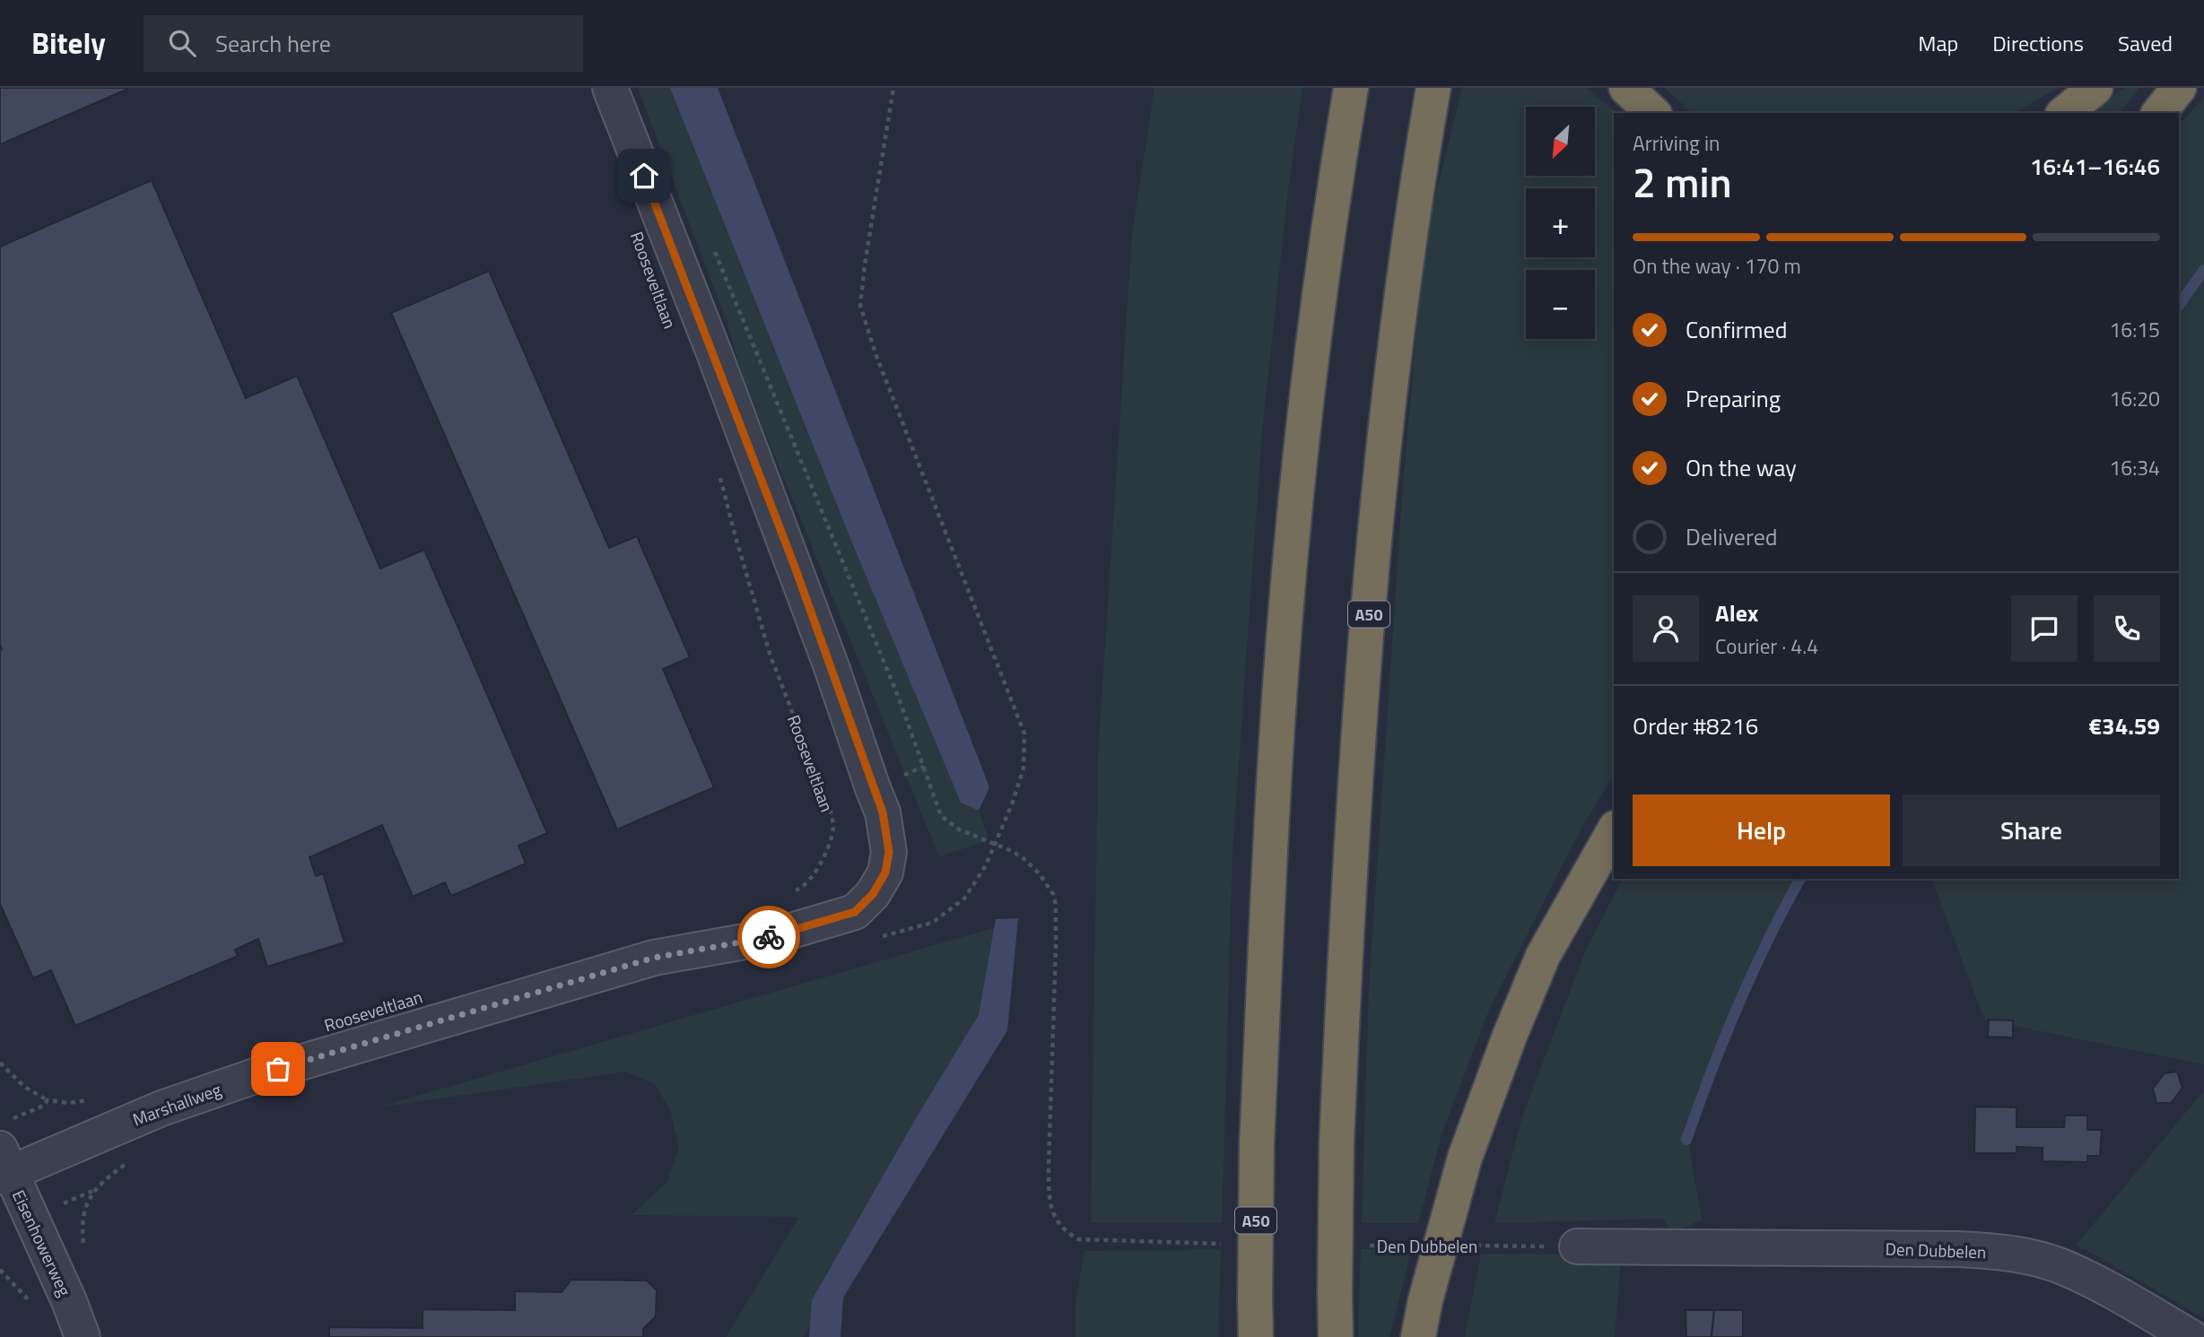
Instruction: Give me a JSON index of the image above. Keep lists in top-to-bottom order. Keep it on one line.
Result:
{"streets":{"highway":["A50"],"street":["Rooseveltlaan","Marshallweg","Eisenhowerweg","Den Dubbelen"]},"crossings":[["Rooseveltlaan","Marshallweg"],["Marshallweg","Eisenhowerweg"]],"north":"bottom left","page":{"header":"Bitely","search":"Search here","nav":["Map","Directions","Saved"],"map_buttons":["+","−"],"heading":["2 min","Arriving in","16:41–16:46"],"panel":["Alex","Courier · 4.4","Order #8216","€34.59"],"bar":"On the way · 170 m","list":[["Confirmed","16:15"],["Preparing","16:20"],["On the way","16:34"],"Delivered"],"buttons":["Help","Share"]}}
